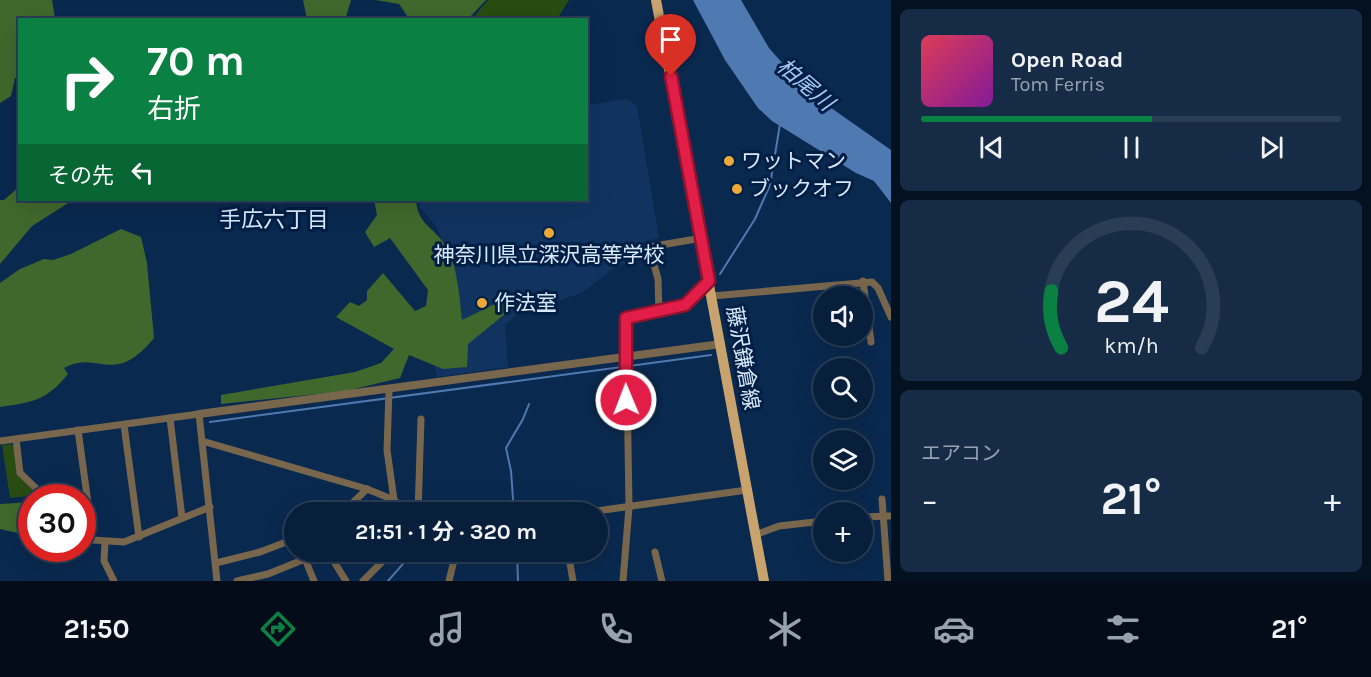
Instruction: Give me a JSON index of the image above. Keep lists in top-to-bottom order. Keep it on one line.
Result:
{"streets":{"main road":["藤沢鎌倉線"]},"districts":["手広六丁目"],"water":["柏尾川"],"places":["ワットマン","ブックオフ","神奈川県立深沢高等学校","作法室"],"page":{"turn":["70 m","右折"],"song":["Open Road","Tom Ferris"],"then":"その先","map_buttons":"+","tile":"エアコン","heat":["−","21°","+"],"limit":"30","trip":"21:51 · 1 分 · 320 m","tabs":["21:50","21°"],"gauge":["24","km/h"]}}
